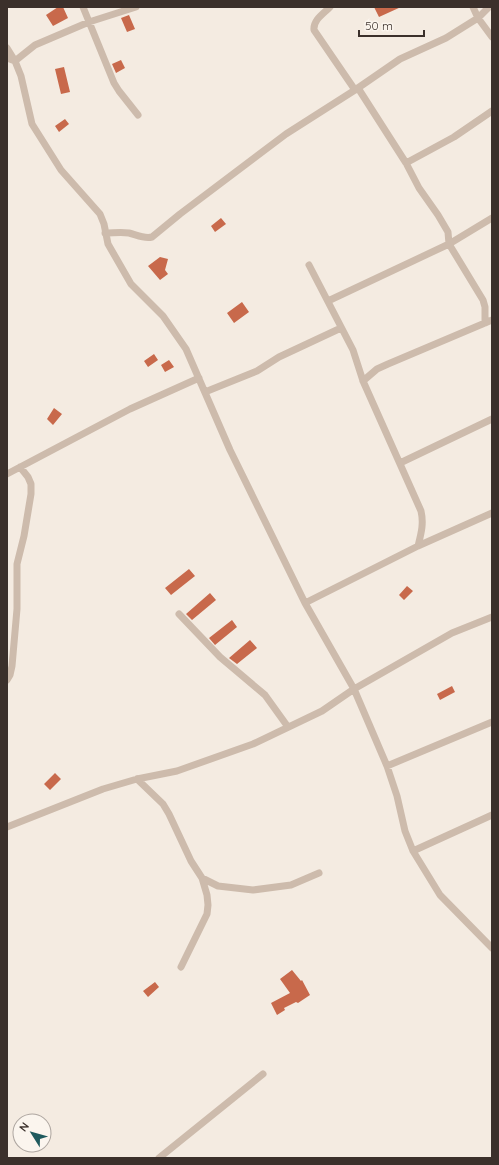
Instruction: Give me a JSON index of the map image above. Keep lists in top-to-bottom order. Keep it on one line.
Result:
{"scale_bar":"50 m","north":"top left"}
